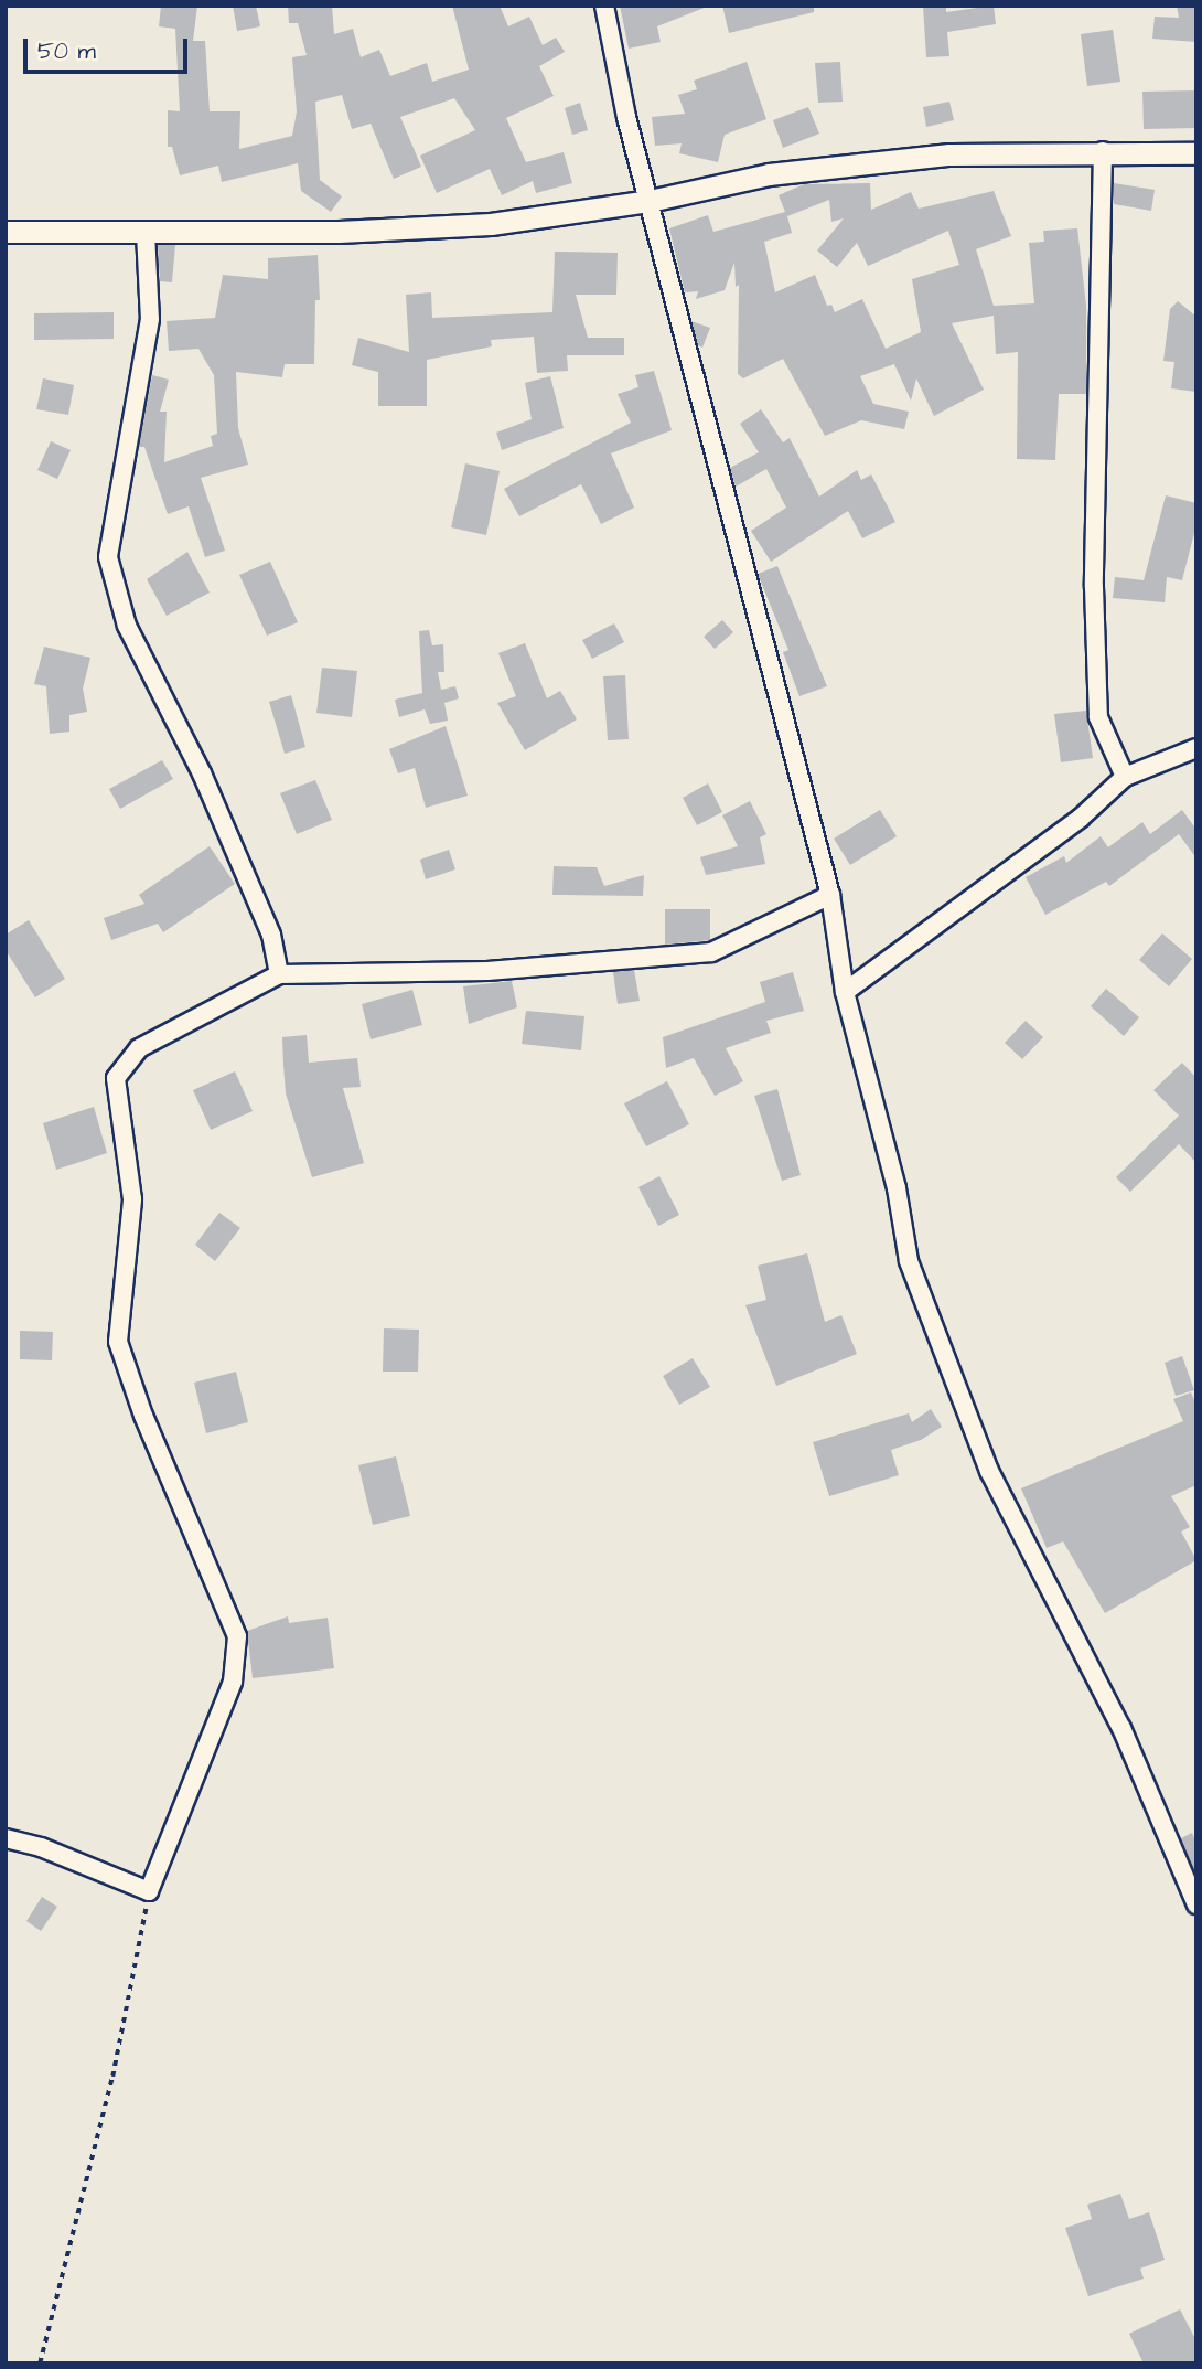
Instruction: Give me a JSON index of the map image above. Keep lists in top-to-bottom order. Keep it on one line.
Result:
{"scale_bar":"50 m"}
